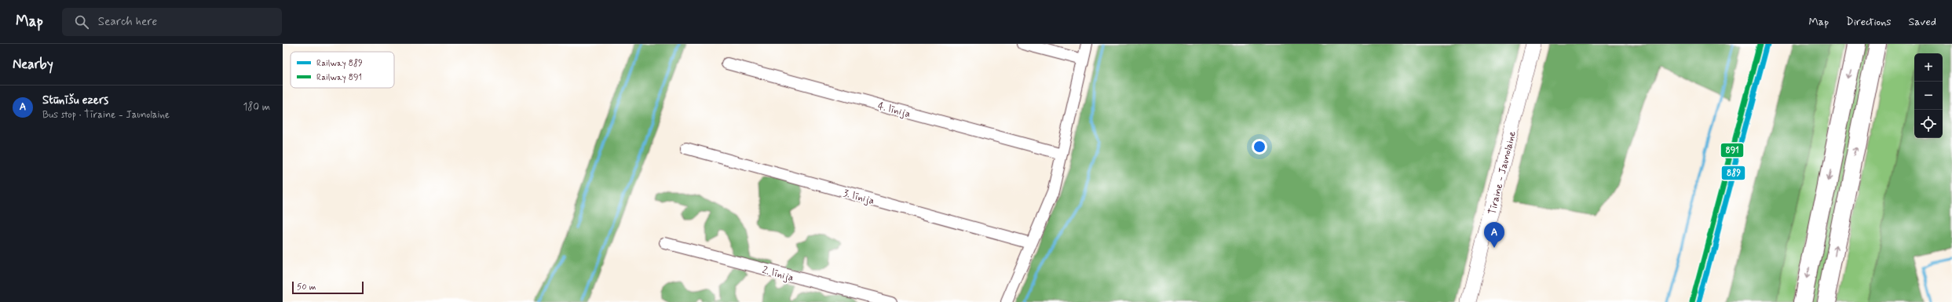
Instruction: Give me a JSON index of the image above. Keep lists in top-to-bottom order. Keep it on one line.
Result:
{"streets":{"main road":["Tīraine - Jaunolaine"],"street":["4. līnija","3. līnija","2. līnija"]},"lines":["rail line 889","rail line 891"],"legend":["Railway 889","Railway 891"],"scale_bar":"50 m","page":{"header":"Map","search":"Search here","nav":["Map","Directions","Saved"],"heading":"Nearby","map_buttons":["+","−"],"list":[{"mark":"A","name":"Stūnīšu ezers","note":"Bus stop · Tīraine - Jaunolaine","value":"180 m"}],"pins":"A","scale":"50 m"}}
